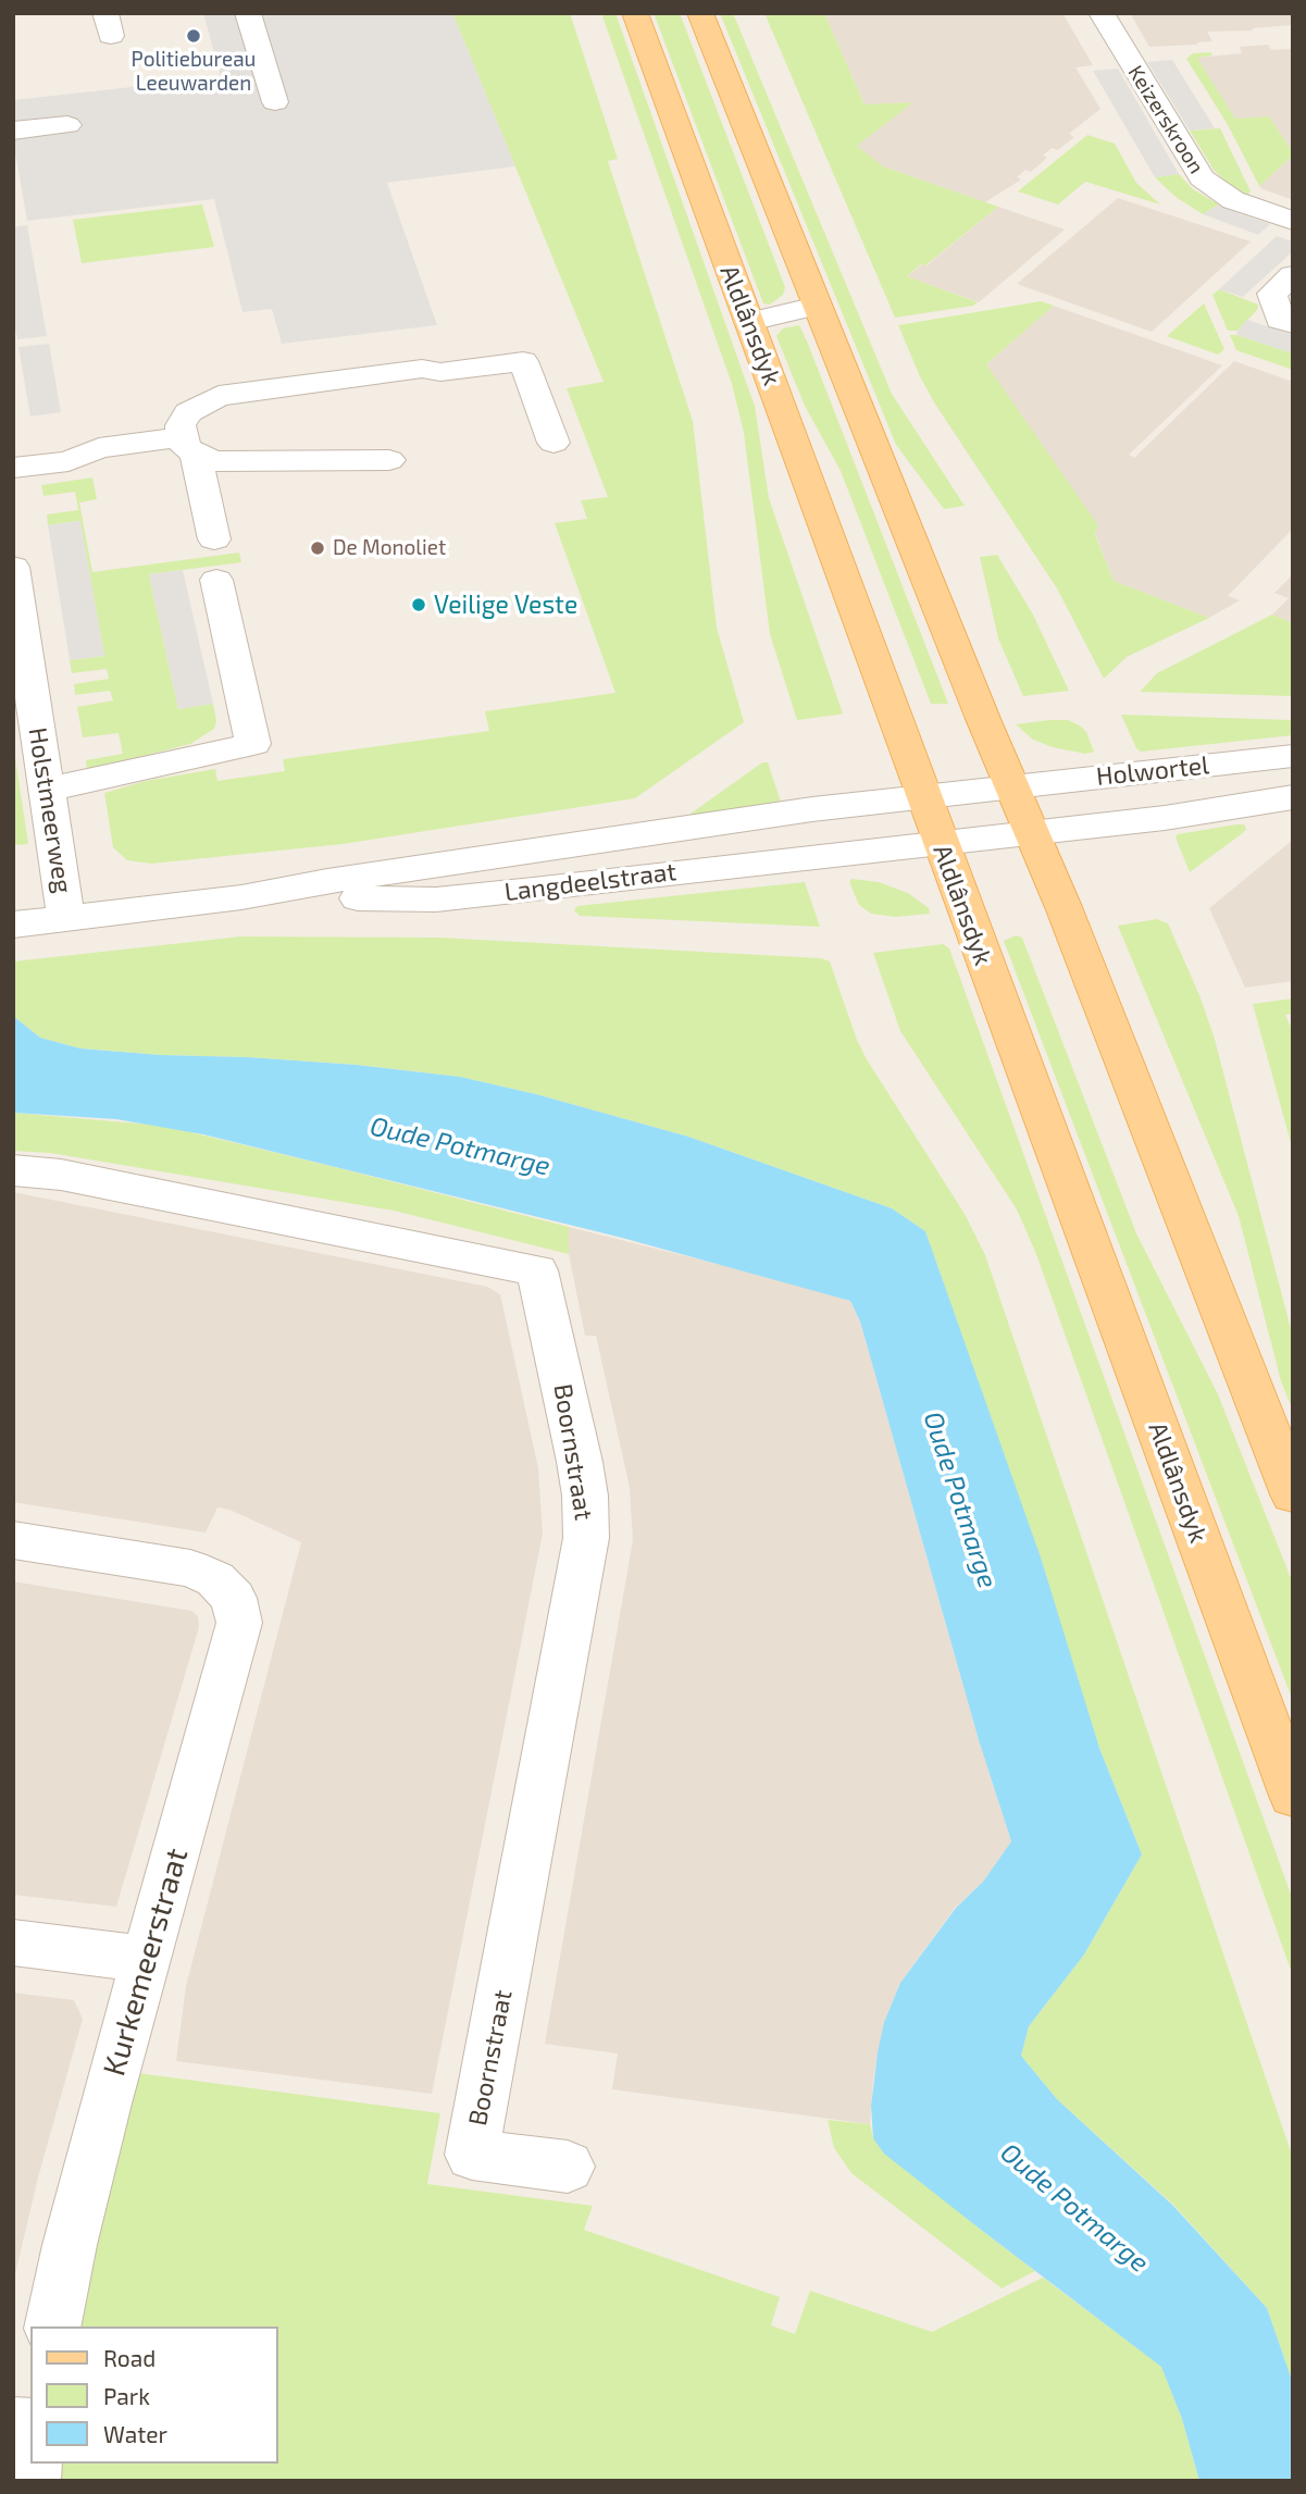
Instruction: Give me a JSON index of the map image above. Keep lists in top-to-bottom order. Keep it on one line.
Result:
{"streets":{"main road":["Aldlânsdyk"],"street":["Keizerskroon","Holwortel","Holstmeerweg","Langdeelstraat","Boornstraat","Kurkemeerstraat"]},"crossings":[["Aldlânsdyk","Holwortel"],["Aldlânsdyk","Langdeelstraat"],["Holwortel","Langdeelstraat"],["Holstmeerweg","Langdeelstraat"]],"water":["Oude Potmarge"],"places":["Politiebureau Leeuwarden","De Monoliet","Veilige Veste"],"legend":["Road","Park","Water"]}
